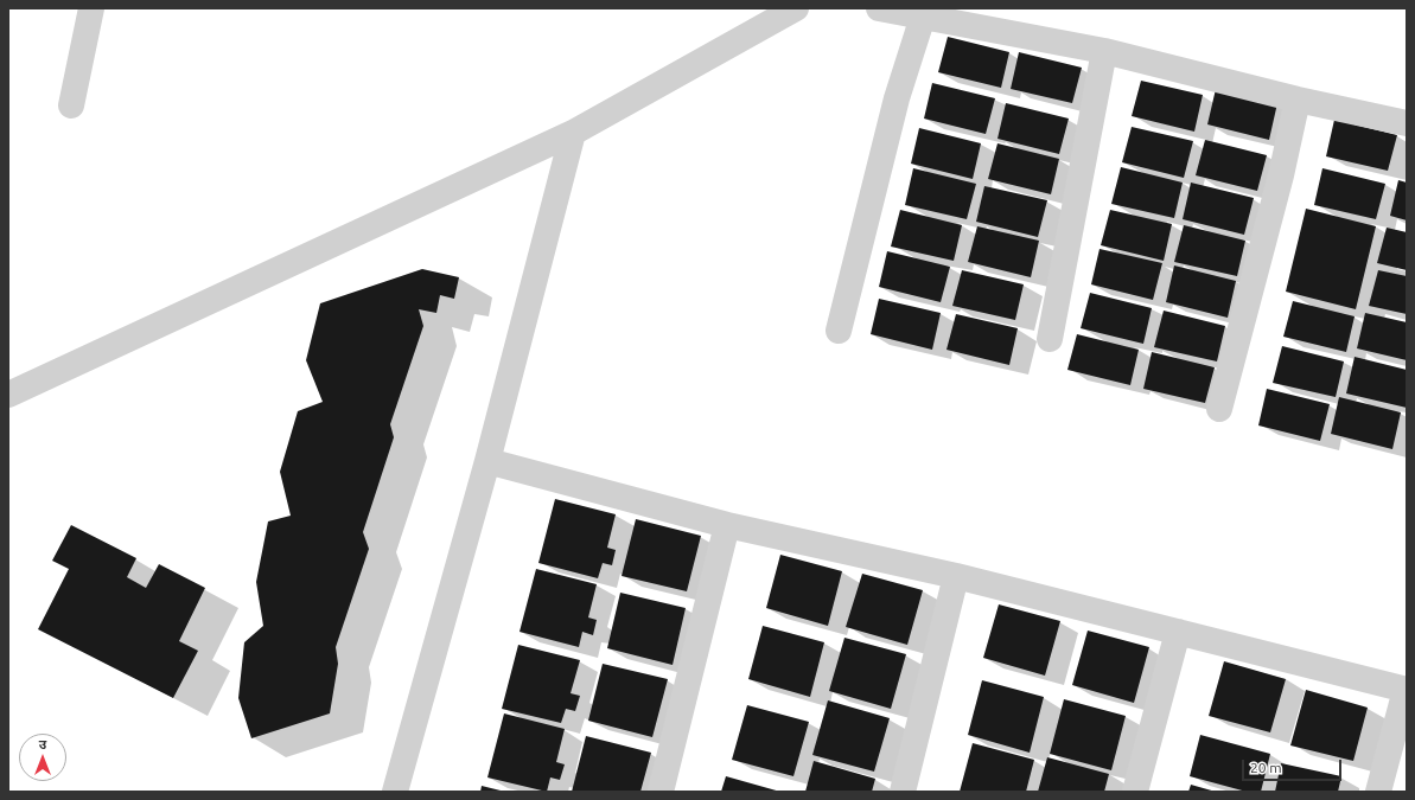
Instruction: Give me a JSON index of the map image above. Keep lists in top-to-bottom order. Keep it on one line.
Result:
{"scale_bar":"20 m","north":"top"}
